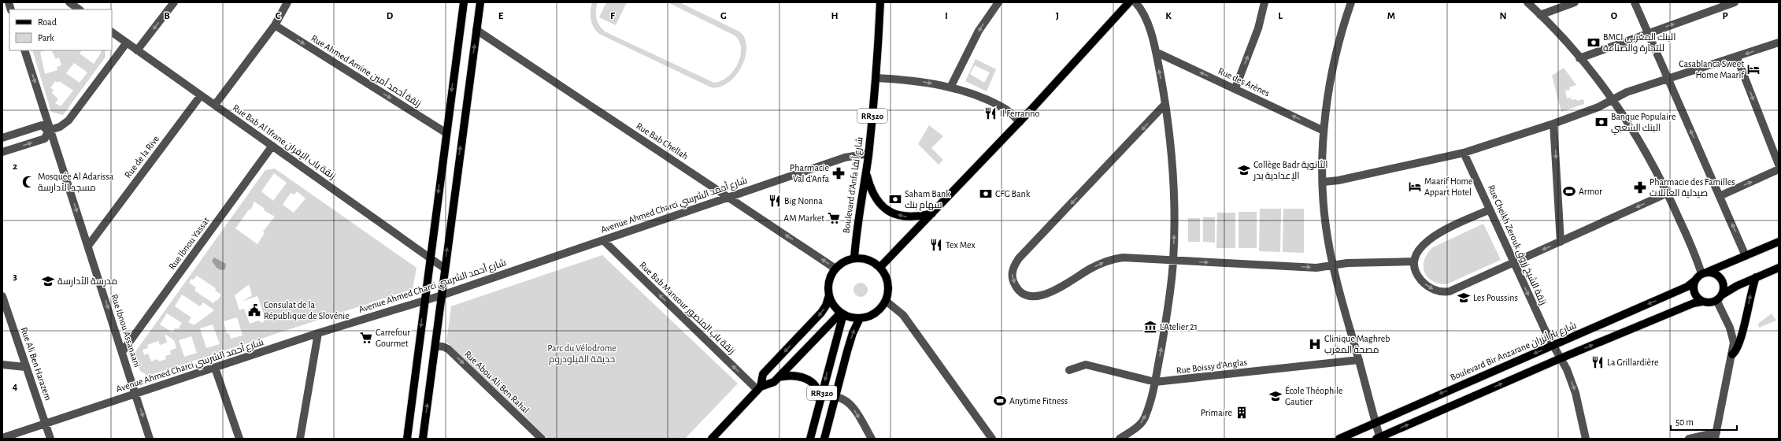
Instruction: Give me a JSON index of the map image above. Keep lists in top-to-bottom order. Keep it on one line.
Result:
{"streets":{"main road":["RR320","Boulevard d'Anfa شارع أنفا","Boulevard Bir Anzarane شارع بئر أنزران"],"street":["Rue Ahmed Amine زنقة أحمد أمين","Rue des Arènes","Rue Bab Chellah","Rue Bab Al Ifrane زنقة باب الإفران","Rue de la Rive","Avenue Ahmed Charci شارع أحمد الشرسي","Rue Ibnou Yassat","Rue Cheikh Zerouk زنقة الشيخ زروق","Rue Bab Mansour زنقة باب المنصور","Rue Ibnou Assanaani","Rue Ali Ben Harazem","Rue Boissy d’Anglas","Rue Abou Ali Ben Rahal"]},"crossings":[["RR320","Rue Bab Chellah"],["RR320","Boulevard d'Anfa شارع أنفا"],["Rue Bab Chellah","Boulevard d'Anfa شارع أنفا"],["Rue Bab Chellah","Avenue Ahmed Charci شارع أحمد الشرسي"],["Rue Bab Al Ifrane زنقة باب الإفران","Rue de la Rive"],["Rue Bab Al Ifrane زنقة باب الإفران","Rue Ibnou Yassat"],["Rue de la Rive","Rue Ibnou Assanaani"],["Boulevard d'Anfa شارع أنفا","Avenue Ahmed Charci شارع أحمد الشرسي"],["Avenue Ahmed Charci شارع أحمد الشرسي","Rue Bab Mansour زنقة باب المنصور"],["Avenue Ahmed Charci شارع أحمد الشرسي","Rue Ibnou Assanaani"],["Avenue Ahmed Charci شارع أحمد الشرسي","Rue Ali Ben Harazem"],["Rue Ibnou Yassat","Rue Ibnou Assanaani"],["Rue Cheikh Zerouk زنقة الشيخ زروق","Boulevard Bir Anzarane شارع بئر أنزران"]],"one_way":["Rue Ahmed Amine زنقة أحمد أمين","Rue des Arènes","Rue Cheikh Zerouk زنقة الشيخ زروق","Rue Bab Mansour زنقة باب المنصور","Rue Ibnou Assanaani","Rue Abou Ali Ben Rahal"],"parks":["Parc du Vélodrome حديقة الڤيلودروم"],"places":{"bank":["BMCI البنك المغربي للتجارة والصناعة","Banque Populaire البنك الشعبي","CFG Bank","Saham Bank سهام بنك"],"hotel":["Casablanca Sweet Home Maarif","Maarif Home Appart Hotel"],"restaurant":["Il Ferrarino","Big Nonna","Tex Mex","La Grillardière"],"school or university":["Collège Badr الثانوية الإعدادية بدر","مدرسة الأدارسة","Les Poussins","École Théophile Gautier"],"pharmacy":["Pharmacie Val d'Anfa","Pharmacie des Familles صيدلية العائلات"],"mosque":["Mosquée Al Adarissa مسجد الأدارسة"],"sports":["Armor","Anytime Fitness"],"supermarket":["AM Market","Carrefour Gourmet"],"public building":["Consulat de la République de Slovénie"],"museum":["L'Atelier 21"],"hospital":["Clinique Maghreb مصحة المغرب"],"building":["Primaire"]},"legend":["Road","Park"],"scale_bar":"50 m","grid":{"columns":["B","C","D","E","F","G","H","I","J","K","L","M","N","O","P"],"rows":["2","3","4"]}}
